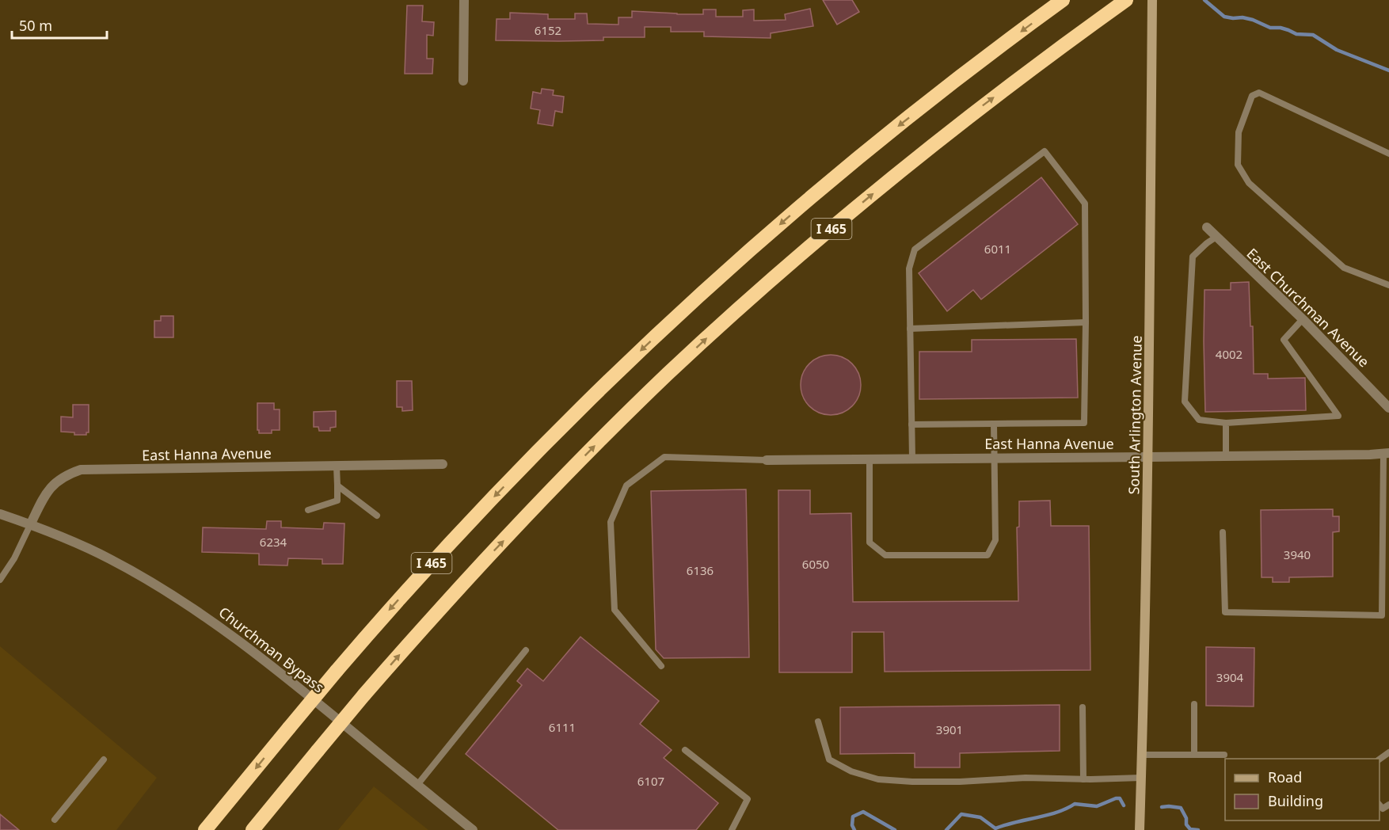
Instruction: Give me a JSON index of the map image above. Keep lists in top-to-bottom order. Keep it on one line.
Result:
{"streets":{"highway":["I 465"],"main road":["South Arlington Avenue"],"street":["East Churchman Avenue","East Hanna Avenue","Churchman Bypass"]},"crossings":[["South Arlington Avenue","East Hanna Avenue"],["East Hanna Avenue","Churchman Bypass"]],"house_numbers":["6152","6011","4002","6234","3940","6050","6136","3904","6111","3901","6107"],"legend":["Road","Building"],"scale_bar":"50 m"}
